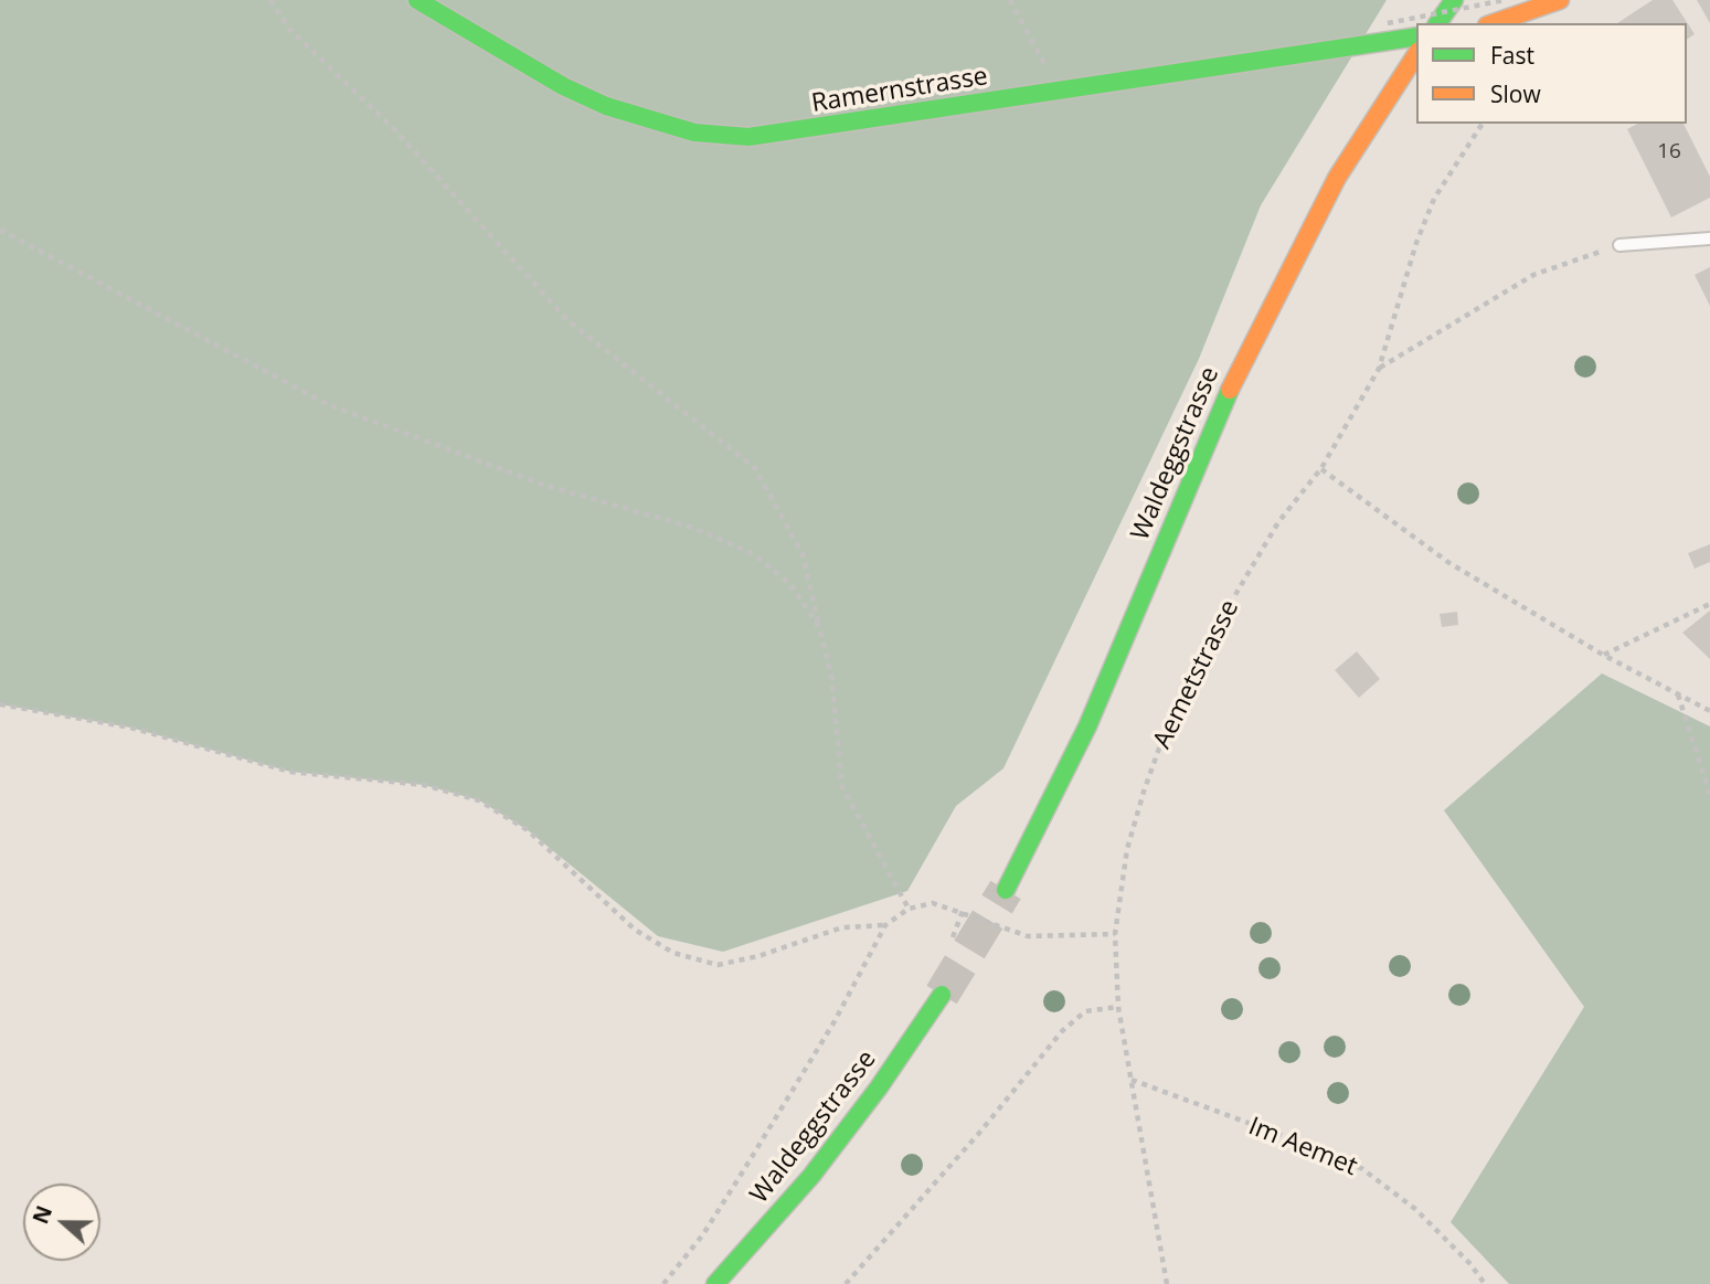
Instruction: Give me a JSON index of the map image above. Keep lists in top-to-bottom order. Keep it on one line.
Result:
{"streets":{"main road":["Ramernstrasse","Waldeggstrasse"],"path":["Aemetstrasse","Im Aemet"]},"crossings":[["Aemetstrasse","Im Aemet"]],"house_numbers":["16"],"legend":["Fast","Slow"],"north":"left"}
